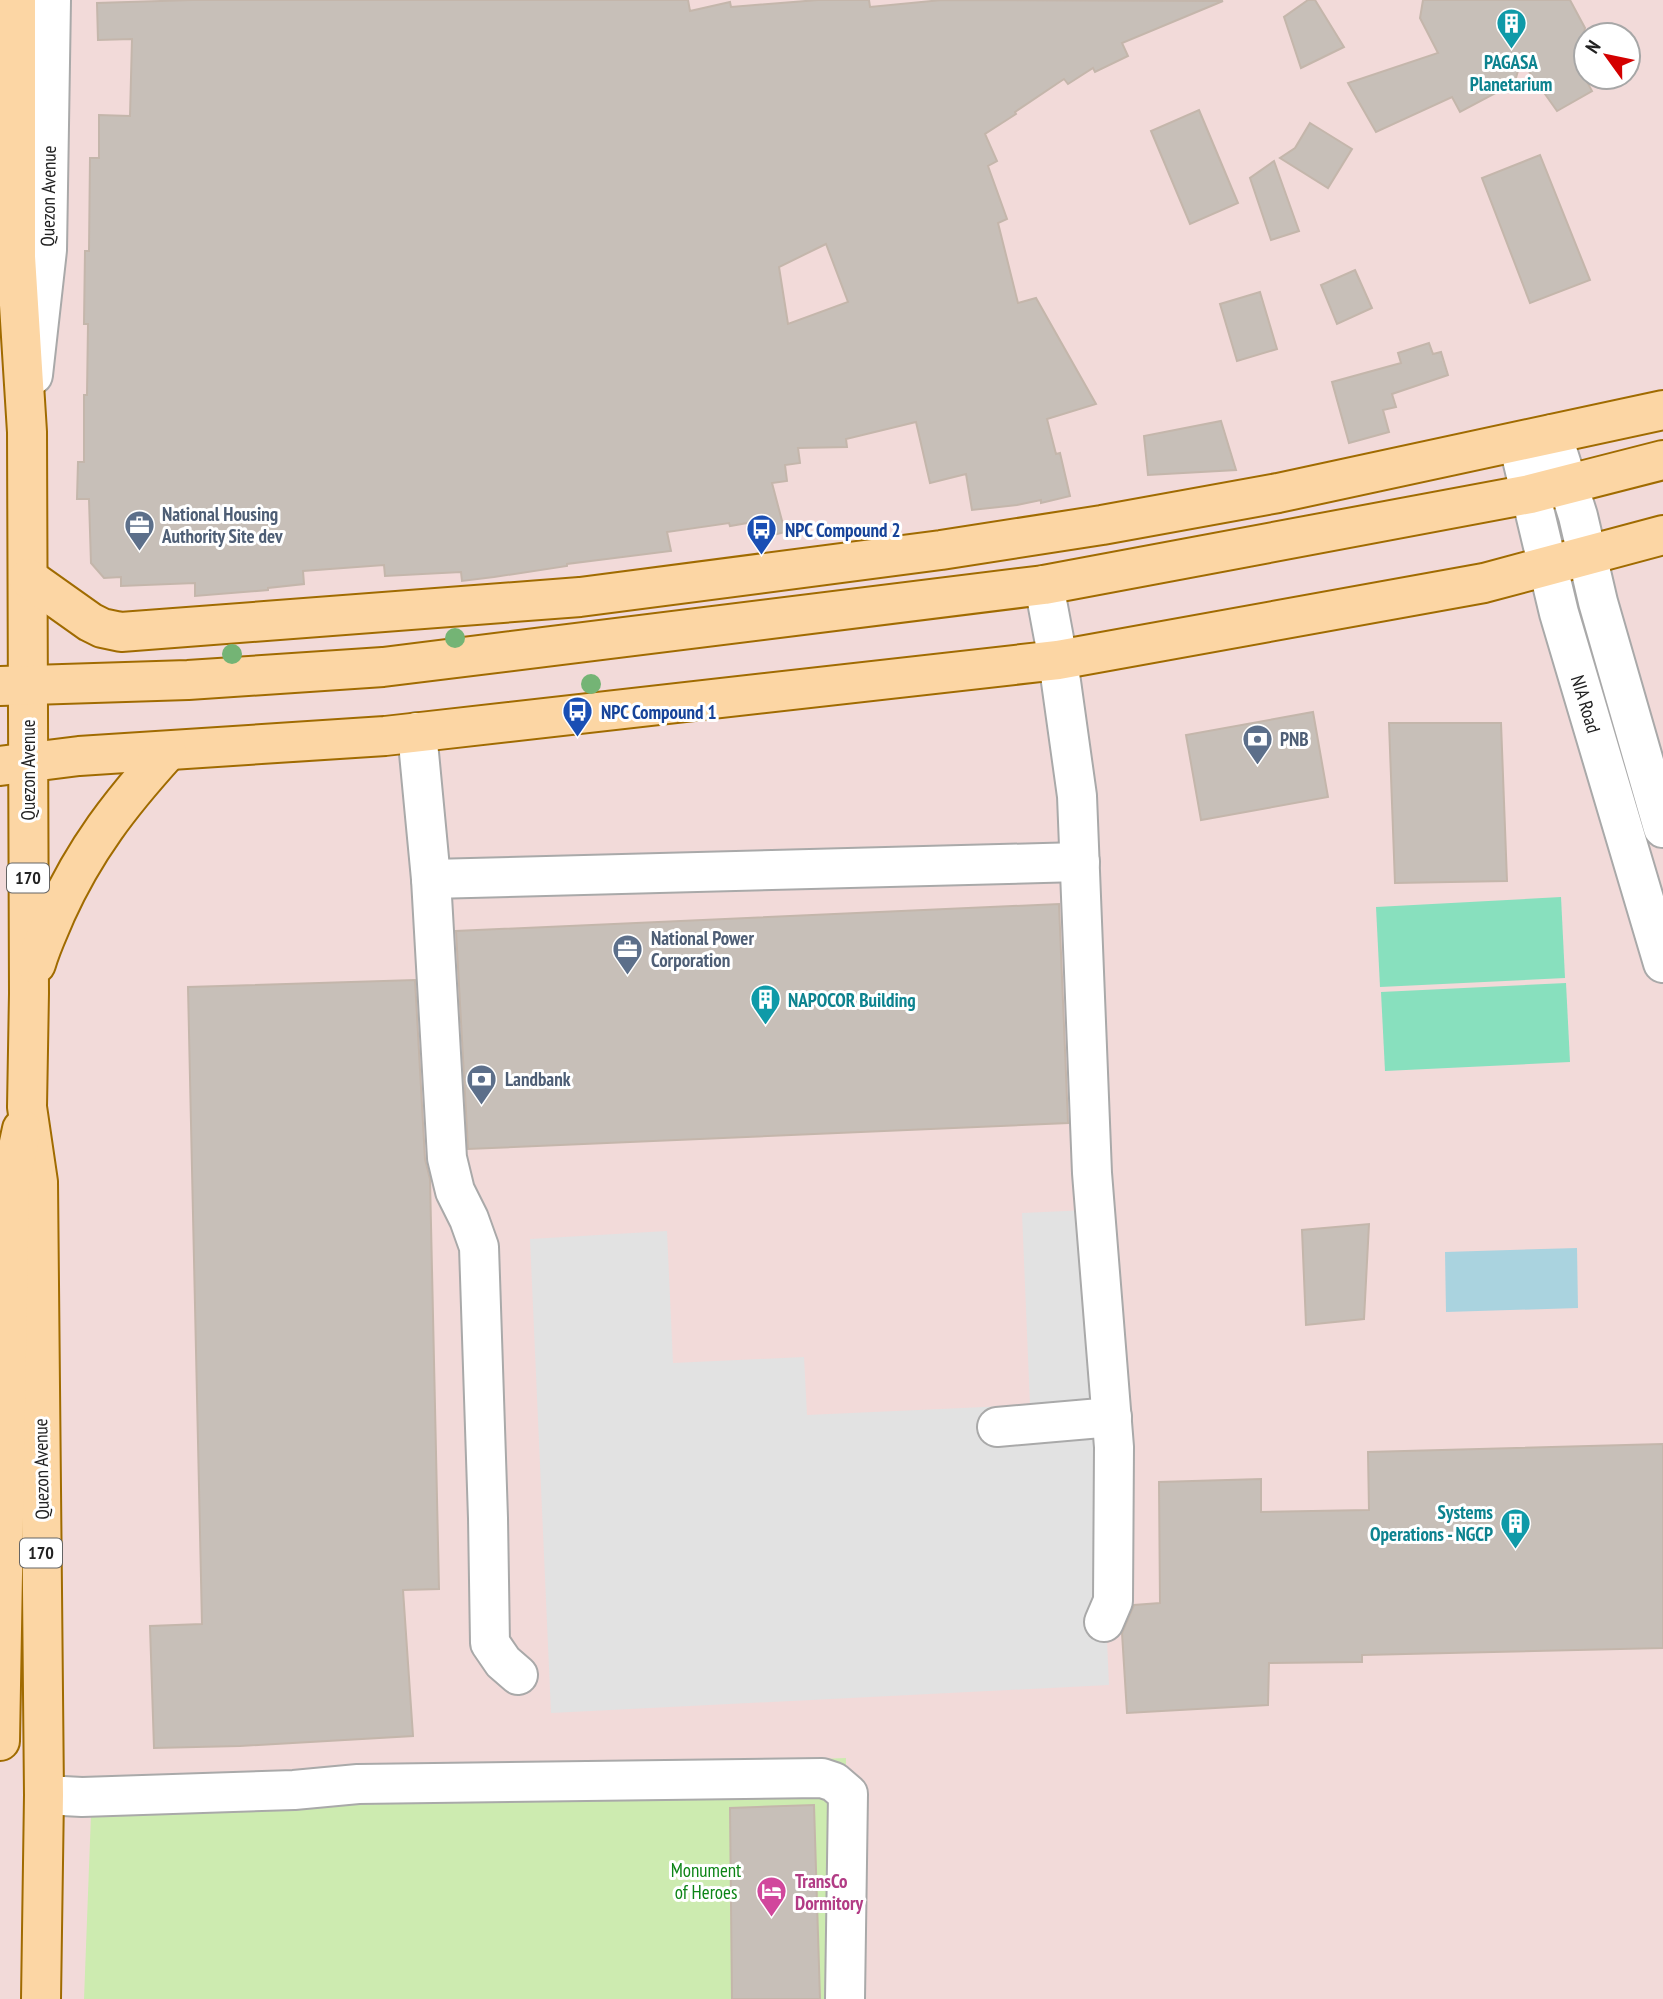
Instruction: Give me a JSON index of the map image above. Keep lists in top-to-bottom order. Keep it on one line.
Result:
{"streets":{"main road":["Quezon Avenue","170"],"street":["NIA Road"]},"parks":["Monument of Heroes"],"places":{"building":["PAGASA Planetarium","NAPOCOR Building","Systems Operations - NGCP"],"office":["National Housing Authority Site dev","National Power Corporation"],"bus stop":["NPC Compound 2","NPC Compound 1"],"bank":["PNB","Landbank"],"hotel":["TransCo Dormitory"]},"north":"top left"}
